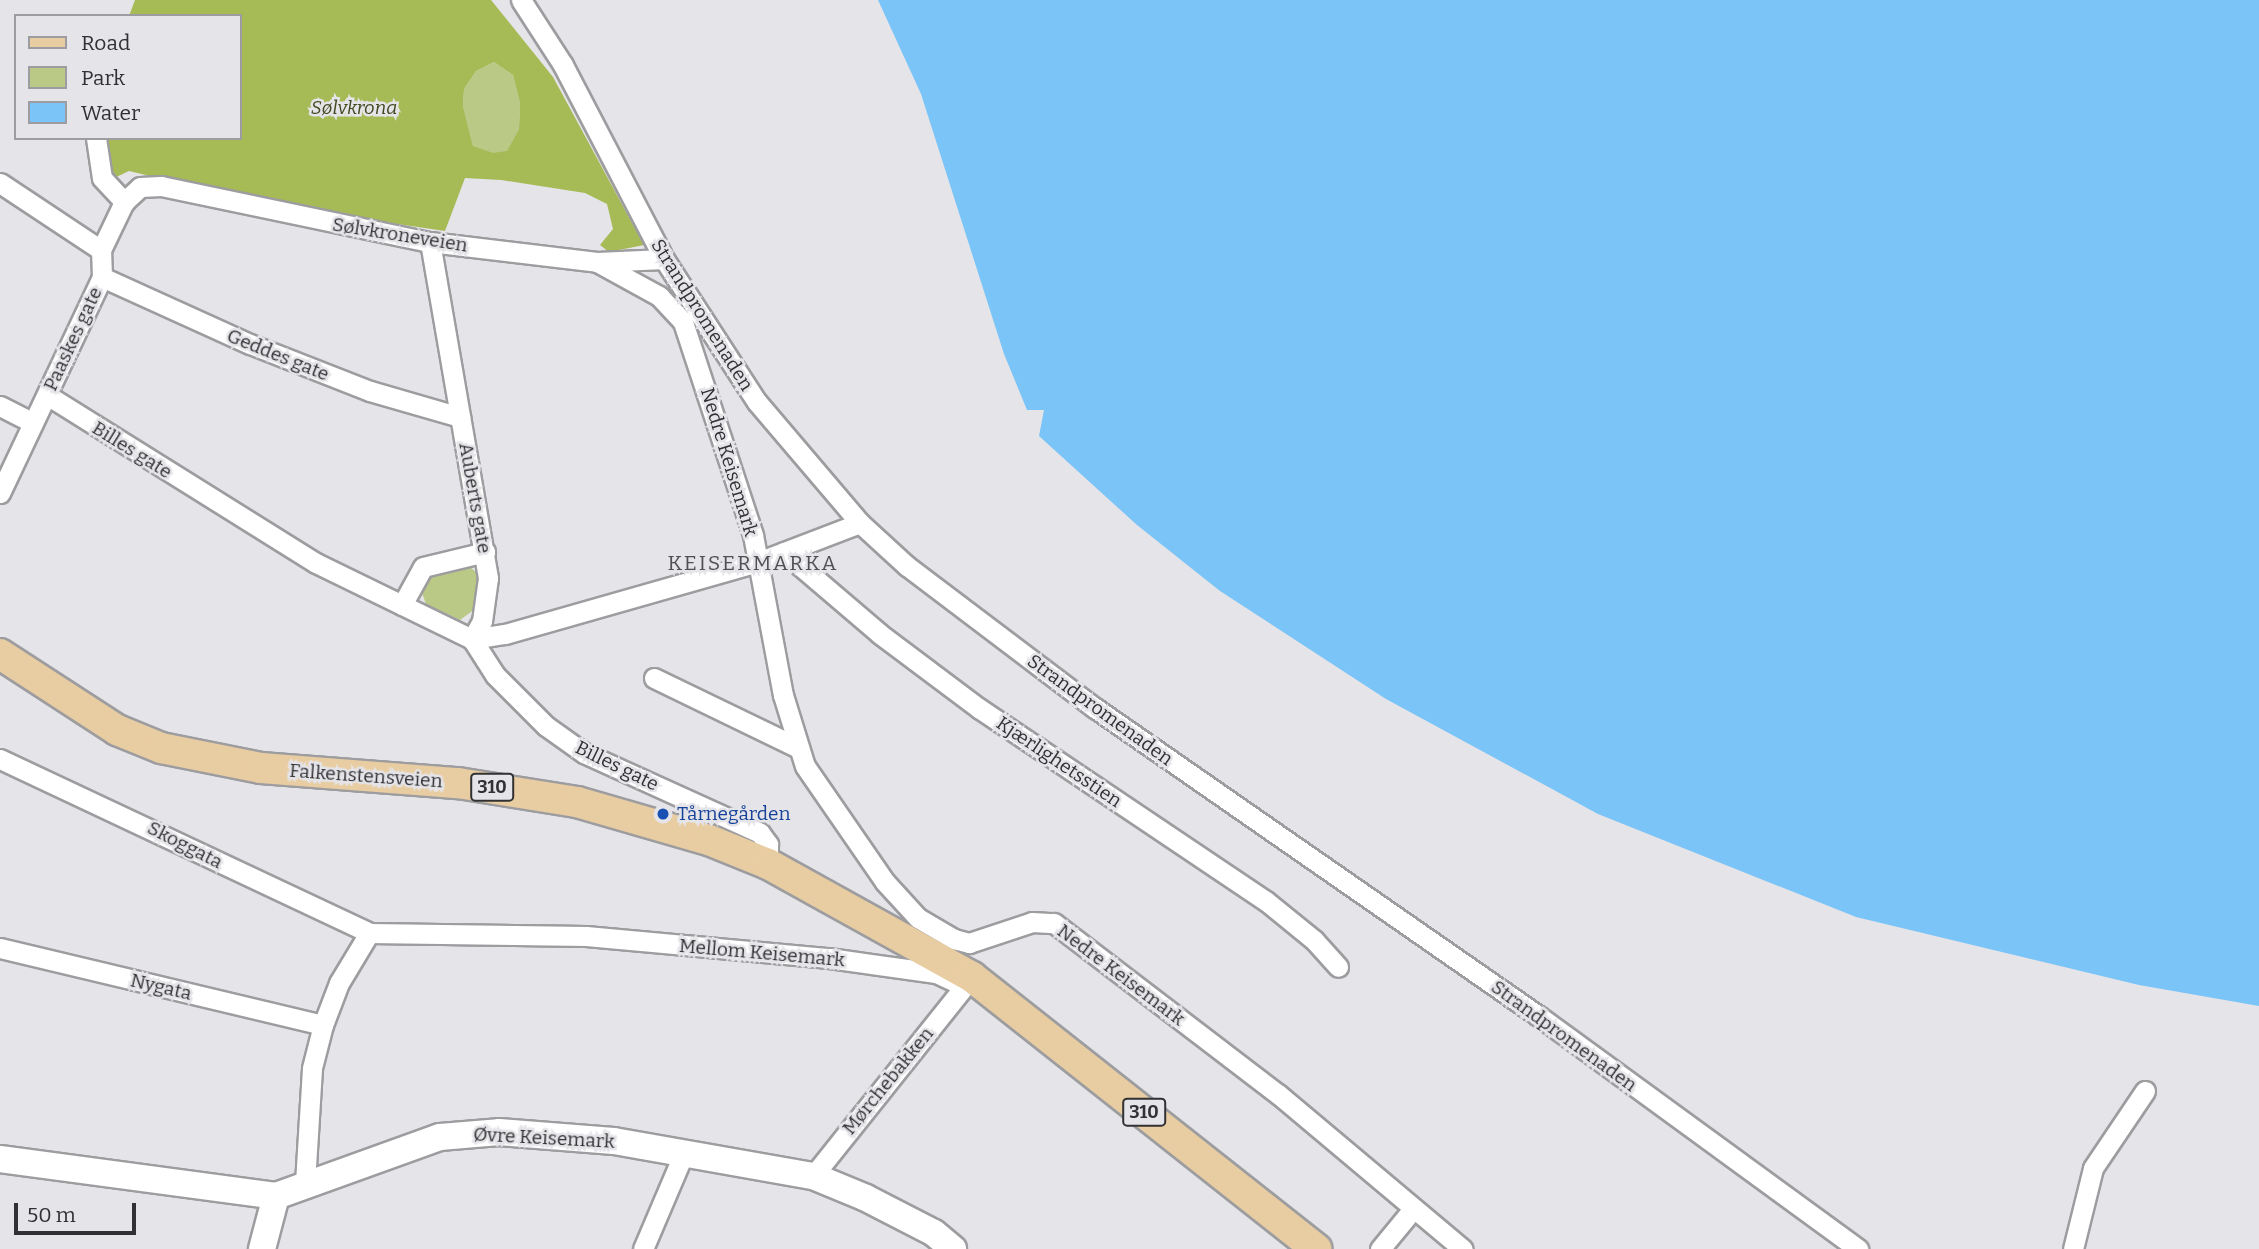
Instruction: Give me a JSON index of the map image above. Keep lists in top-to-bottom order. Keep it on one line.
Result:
{"streets":{"main road":["Falkenstensveien","310","Mellom Keisemark"],"street":["Sølvkroneveien","Strandpromenaden","Paaskes gate","Geddes gate","Billes gate","Nedre Keisemark","Auberts gate","Kjærlighetsstien","Skoggata","Nygata","Mørchebakken","Øvre Keisemark"]},"crossings":[["Sølvkroneveien","Strandpromenaden"],["Sølvkroneveien","Paaskes gate"],["Sølvkroneveien","Nedre Keisemark"],["Sølvkroneveien","Auberts gate"],["Paaskes gate","Geddes gate"],["Paaskes gate","Billes gate"],["Geddes gate","Auberts gate"],["Billes gate","Auberts gate"],["Billes gate","Falkenstensveien"],["Falkenstensveien","Mellom Keisemark"],["Falkenstensveien","Mørchebakken"],["Skoggata","Mellom Keisemark"],["Mellom Keisemark","Mørchebakken"],["Mørchebakken","Øvre Keisemark"]],"districts":["KEISERMARKA"],"parks":["Sølvkrona"],"places":["Tårnegården"],"legend":["Road","Park","Water"],"scale_bar":"50 m"}
